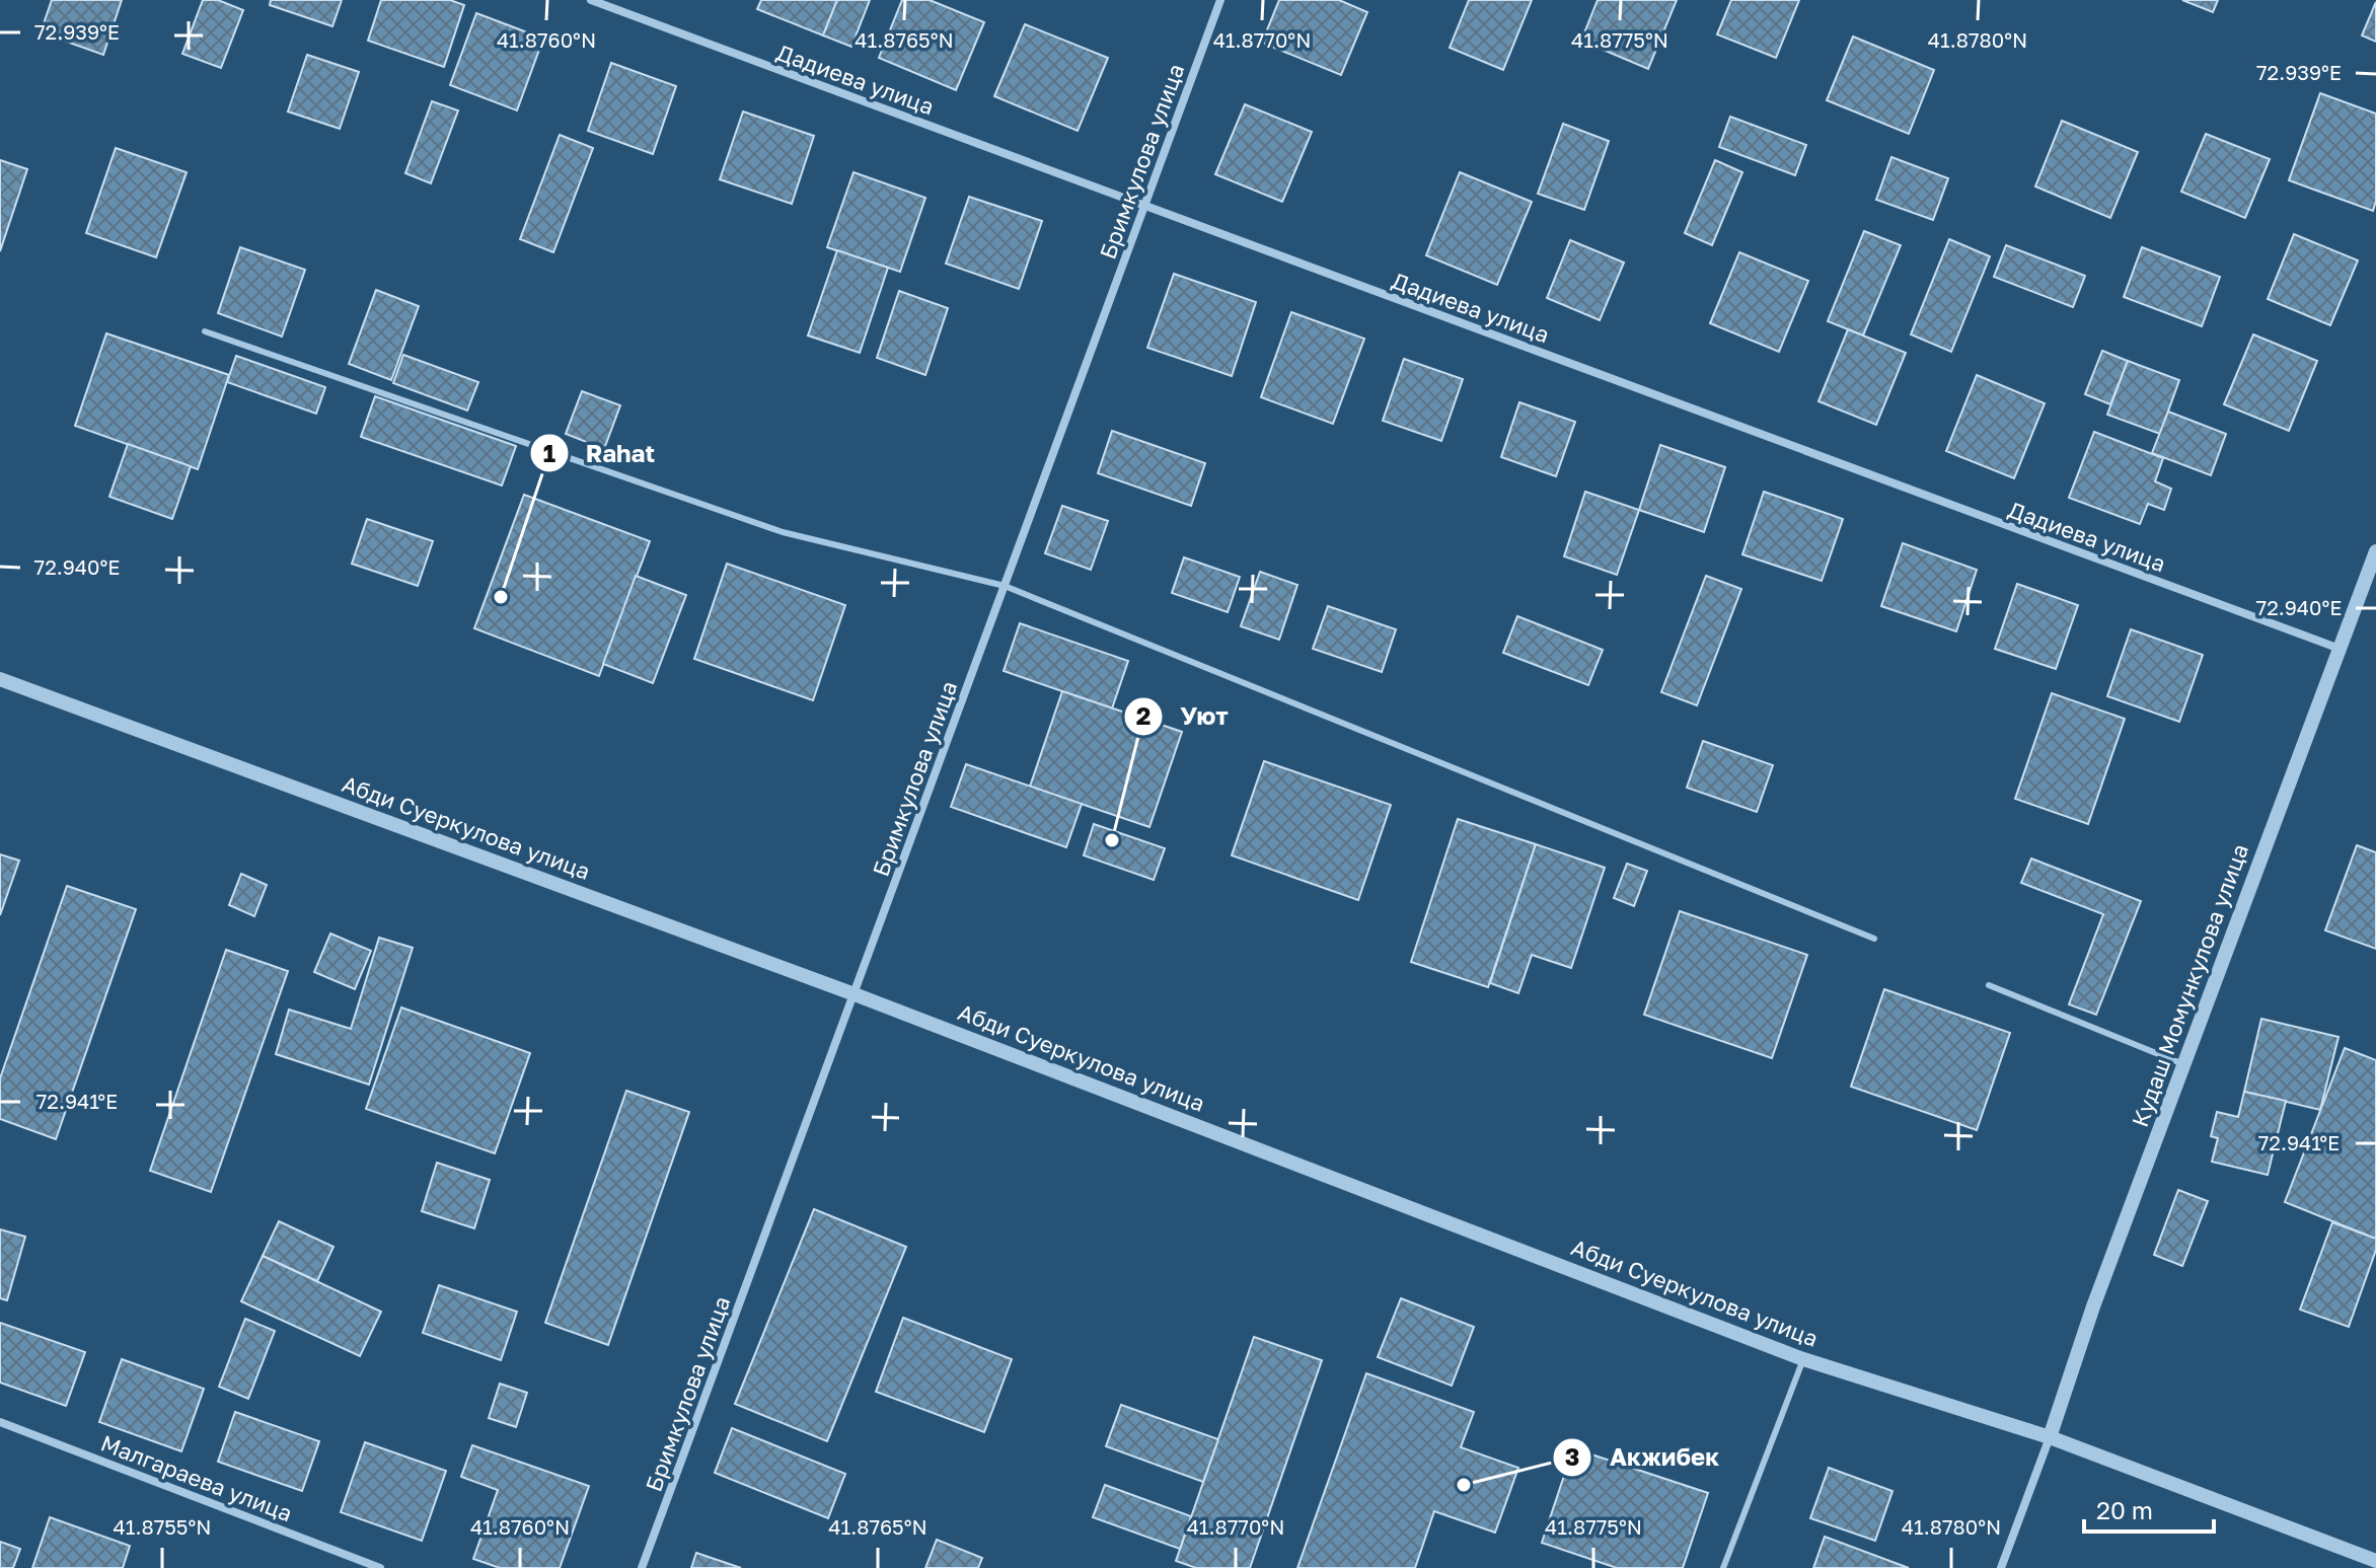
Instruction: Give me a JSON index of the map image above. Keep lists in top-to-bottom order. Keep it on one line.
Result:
{"streets":{"street":["Дадиева улица","Бримкулова улица","Абди Суеркулова улица","Кудаш Момункулова улица","Малгараева улица"]},"crossings":[["Дадиева улица","Бримкулова улица"],["Дадиева улица","Кудаш Момункулова улица"],["Бримкулова улица","Абди Суеркулова улица"],["Абди Суеркулова улица","Кудаш Момункулова улица"]],"places":["Rahat","Уют","Акжибек"],"scale_bar":"20 m","coordinates":["72.939°E","41.8760°N","41.8765°N","41.8770°N","41.8775°N","41.8780°N","72.940°E","72.941°E","41.8755°N"]}
